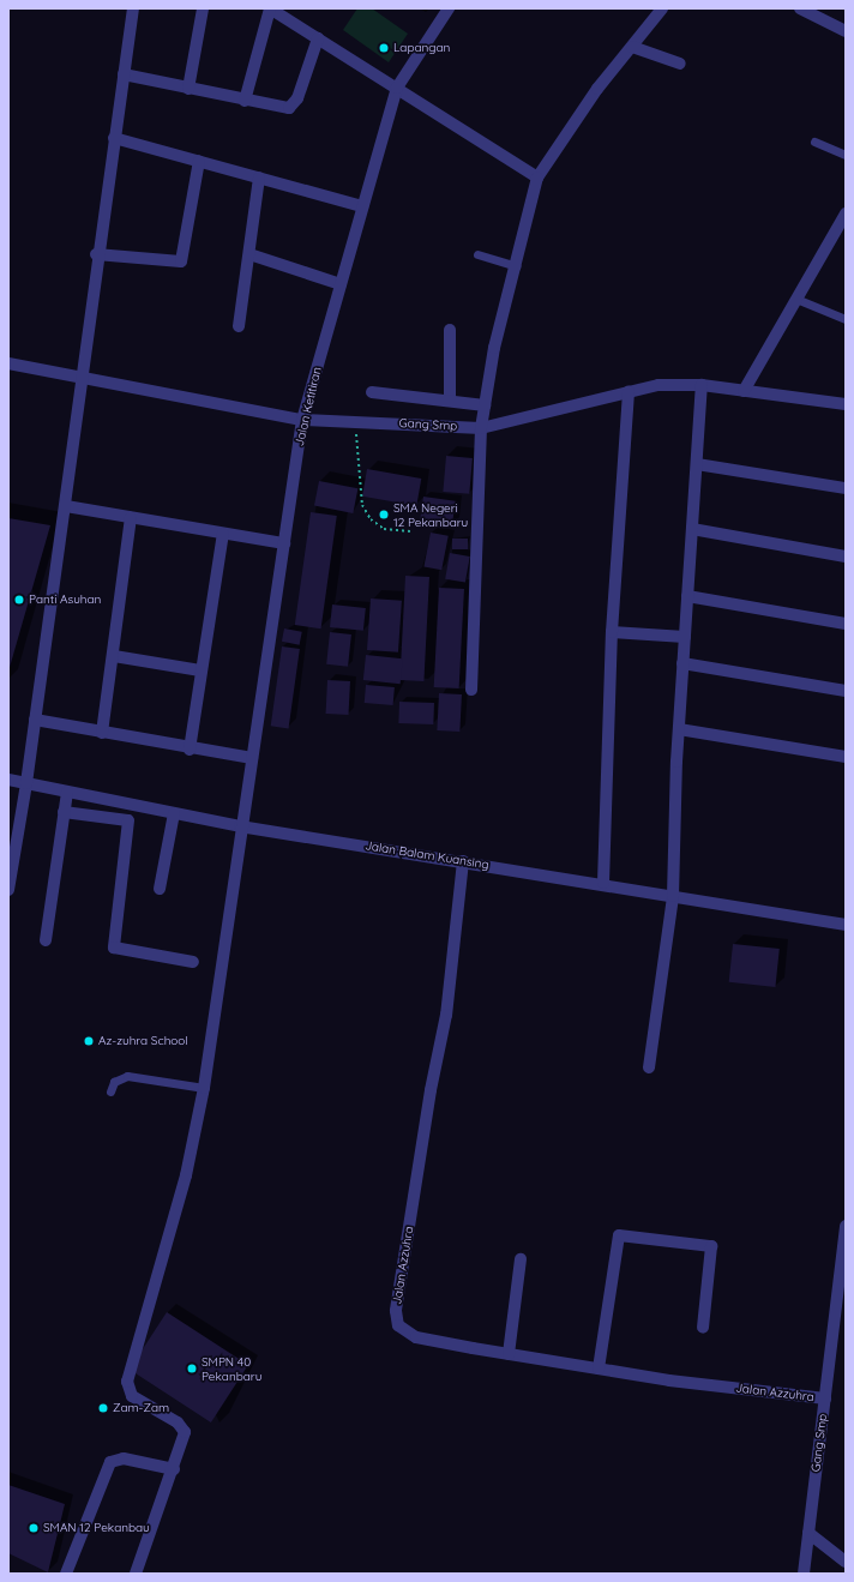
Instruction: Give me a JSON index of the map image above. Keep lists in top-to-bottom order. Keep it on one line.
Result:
{"streets":{"street":["Jalan Ketitiran","Gang Smp","Jalan Balam Kuansing","Jalan Azzuhra"]},"crossings":[["Jalan Ketitiran","Gang Smp"],["Jalan Ketitiran","Jalan Balam Kuansing"],["Gang Smp","Jalan Azzuhra"],["Jalan Balam Kuansing","Jalan Azzuhra"]],"places":["Lapangan","SMA Negeri 12 Pekanbaru","Panti Asuhan","Az-zuhra School","SMPN 40 Pekanbaru","Zam-Zam","SMAN 12 Pekanbau"]}
